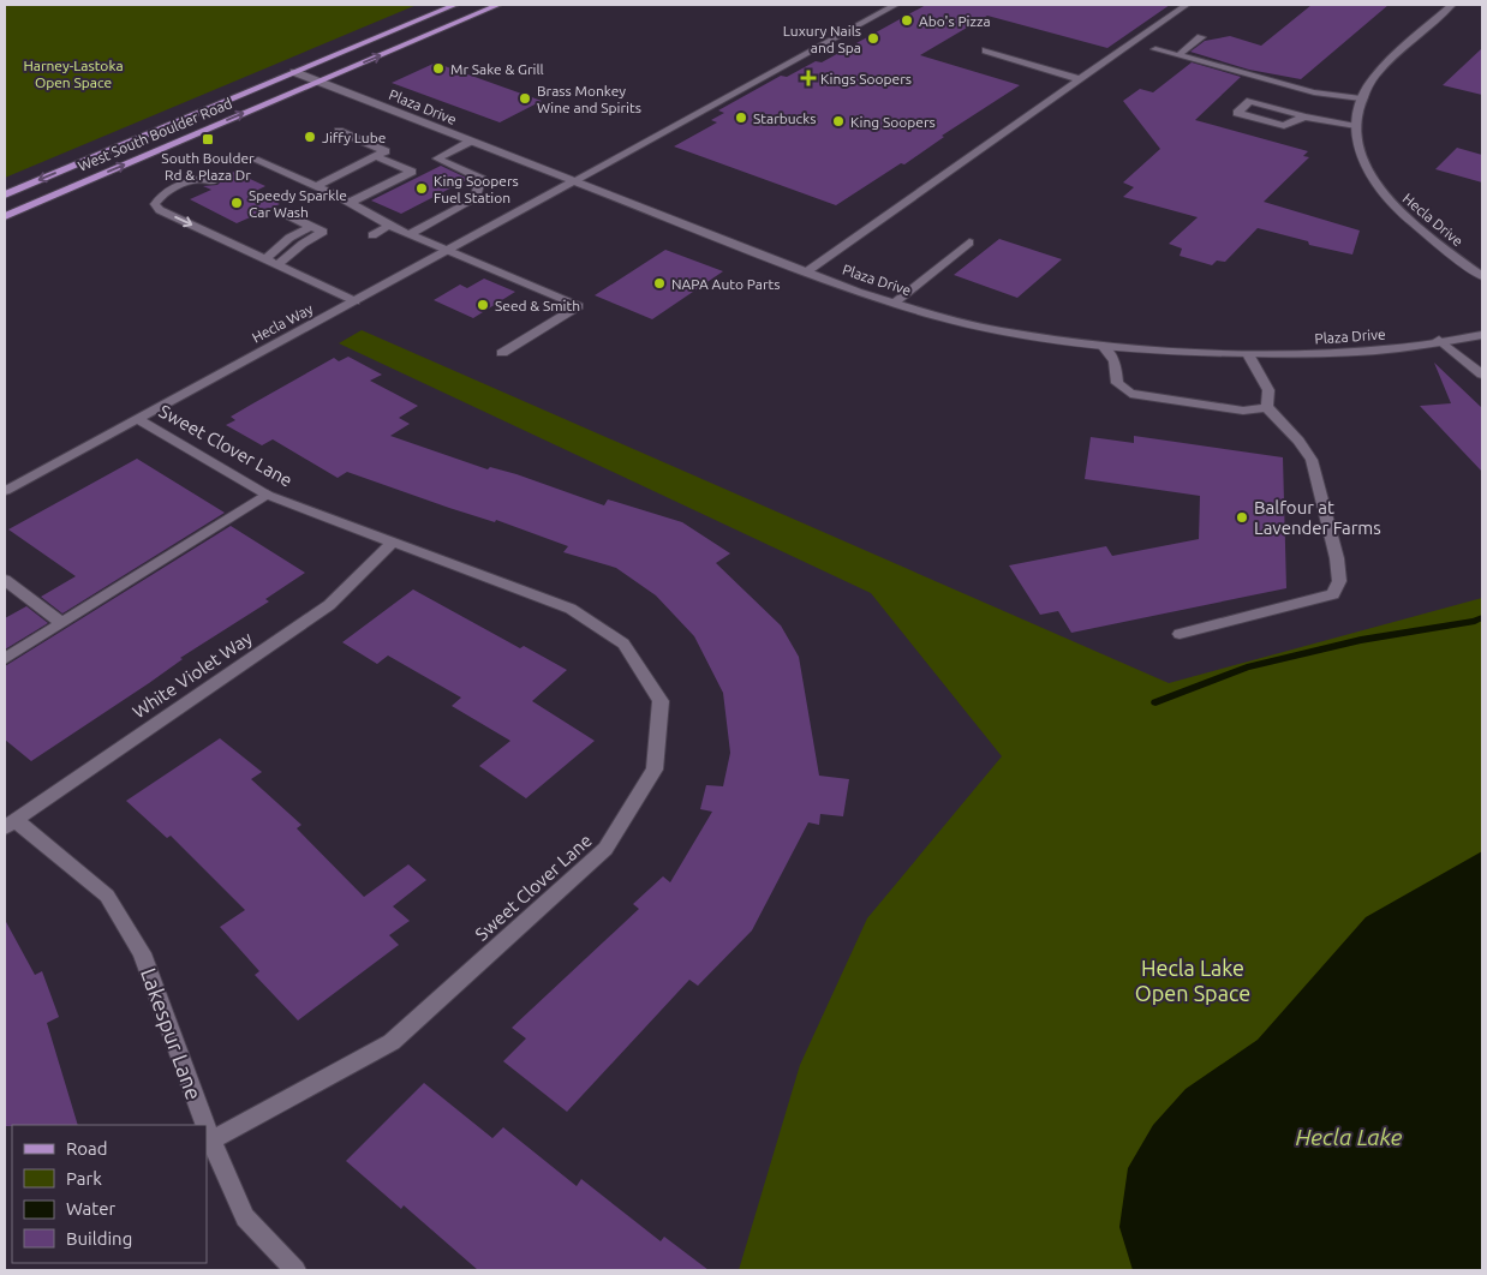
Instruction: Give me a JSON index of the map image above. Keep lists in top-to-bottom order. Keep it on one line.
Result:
{"streets":{"main road":["West South Boulder Road"],"street":["Plaza Drive","Hecla Drive","Hecla Way","Sweet Clover Lane","White Violet Way","Lakespur Lane"]},"crossings":[["Plaza Drive","West South Boulder Road"],["Plaza Drive","Hecla Way"],["Hecla Way","Sweet Clover Lane"],["Sweet Clover Lane","White Violet Way"],["Sweet Clover Lane","Lakespur Lane"],["White Violet Way","Lakespur Lane"]],"water":["Hecla Lake"],"parks":["Harney-Lastoka Open Space","Hecla Lake Open Space"],"places":{"other":["Abo's Pizza","Luxury Nails and Spa","Mr Sake & Grill","Brass Monkey Wine and Spirits","Starbucks","King Soopers","Jiffy Lube","King Soopers Fuel Station","Speedy Sparkle Car Wash","NAPA Auto Parts","Seed & Smith","Balfour at Lavender Farms"],"health":["Kings Soopers"],"transit":["South Boulder Rd & Plaza Dr"]},"legend":["Road","Park","Water","Building"]}
